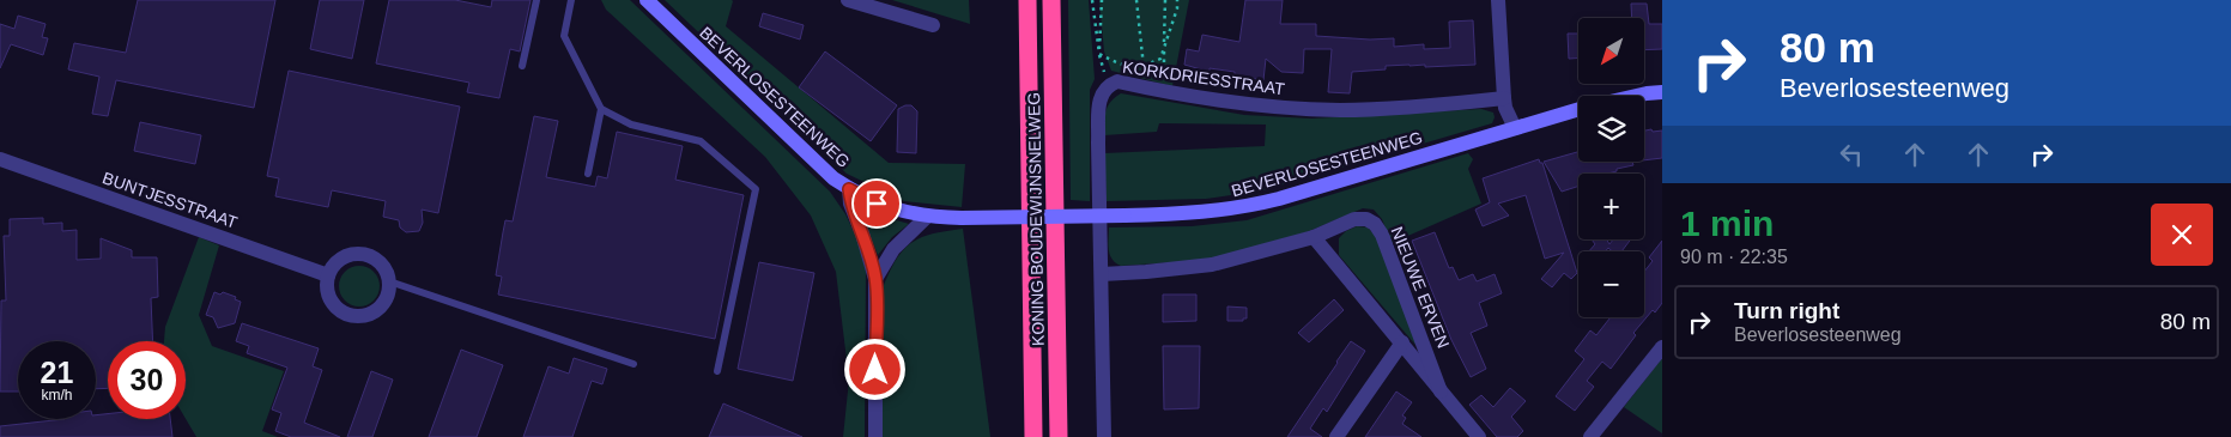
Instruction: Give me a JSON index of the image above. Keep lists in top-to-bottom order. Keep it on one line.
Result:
{"streets":{"highway":["KONING BOUDEWIJNSNELWEG"],"street":["KORKDRIESSTRAAT","BEVERLOSESTEENWEG","BUNTJESSTRAAT","NIEUWE ERVEN"]},"crossings":[["KORKDRIESSTRAAT","NIEUWE ERVEN"]],"north":"bottom left","page":{"turn":["80 m","Beverlosesteenweg"],"map_buttons":["+","−"],"heading":["1 min","90 m · 22:35"],"list":[{"name":"Turn right","note":"Beverlosesteenweg","value":"80 m"}],"speed":"21 km/h","limit":"30"}}
